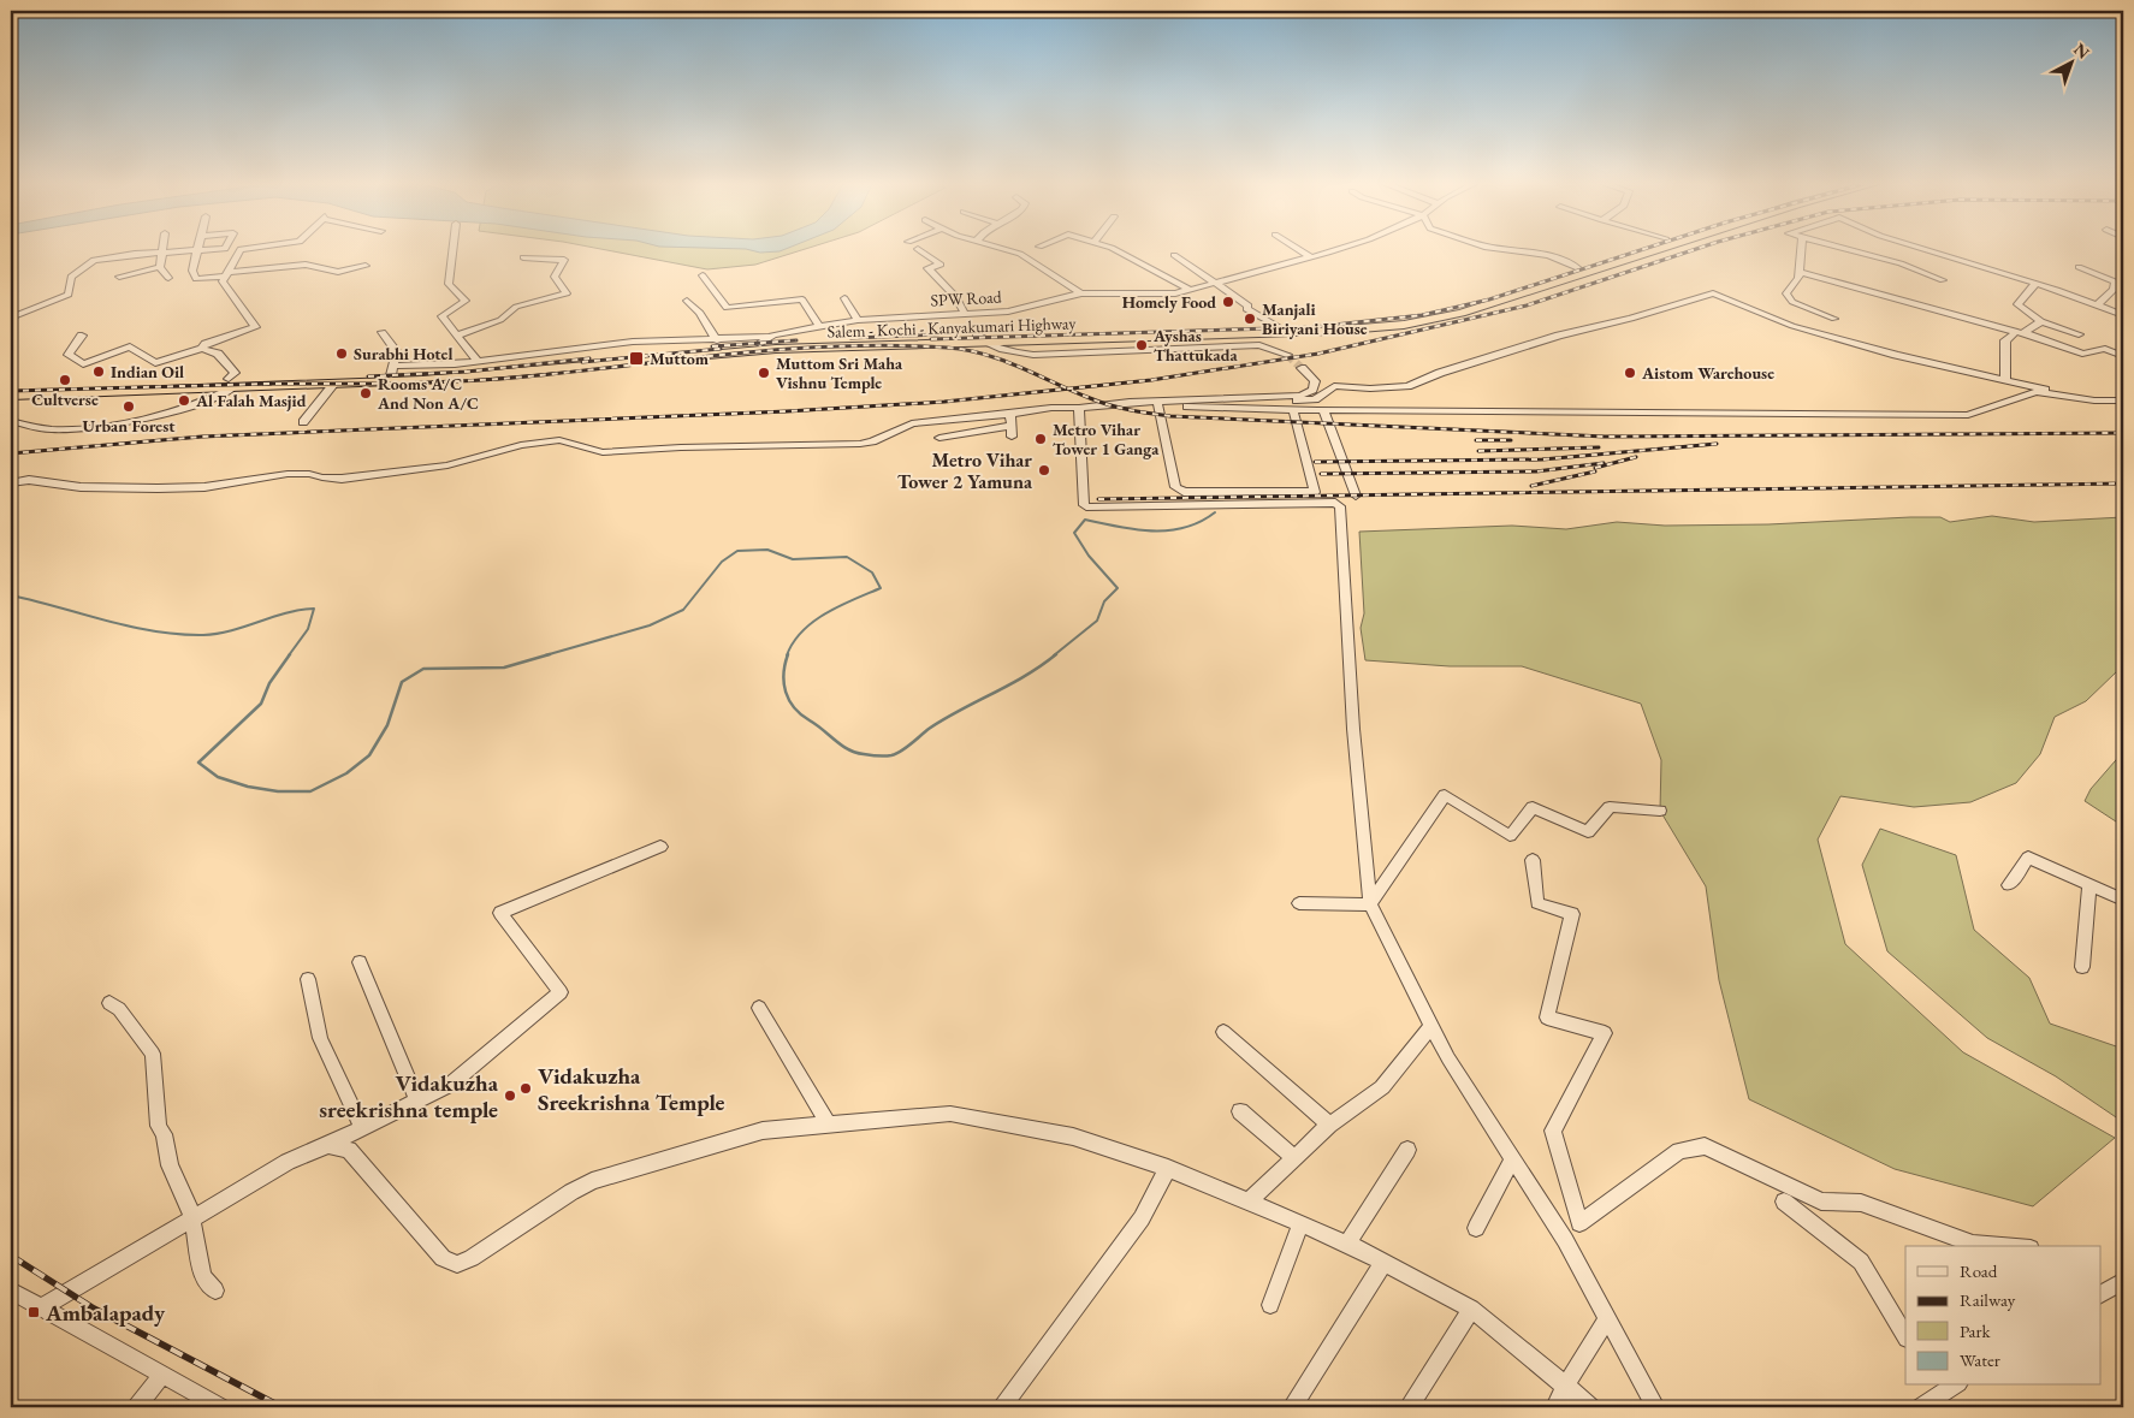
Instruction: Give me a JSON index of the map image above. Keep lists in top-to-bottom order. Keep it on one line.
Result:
{"streets":{"highway":["Salem - Kochi - Kanyakumari Highway"],"street":["SPW Road"]},"crossings":[["SPW Road","Salem - Kochi - Kanyakumari Highway"]],"places":{"other":["Homely Food","Manjali Biriyani House","Ayshas Thattukada","Surabhi Hotel","Indian Oil","Muttom Sri Maha Vishnu Temple","Aistom Warehouse","Cultverse","Rooms A/C And Non A/C","Al Falah Masjid","Urban Forest","Metro Vihar Tower 1 Ganga","Metro Vihar Tower 2 Yamuna","Vidakuzha Sreekrishna Temple","Vidakuzha sreekrishna temple"],"transit":["Muttom","Ambalapady"]},"legend":["Road","Railway","Park","Water"],"north":"top right"}
